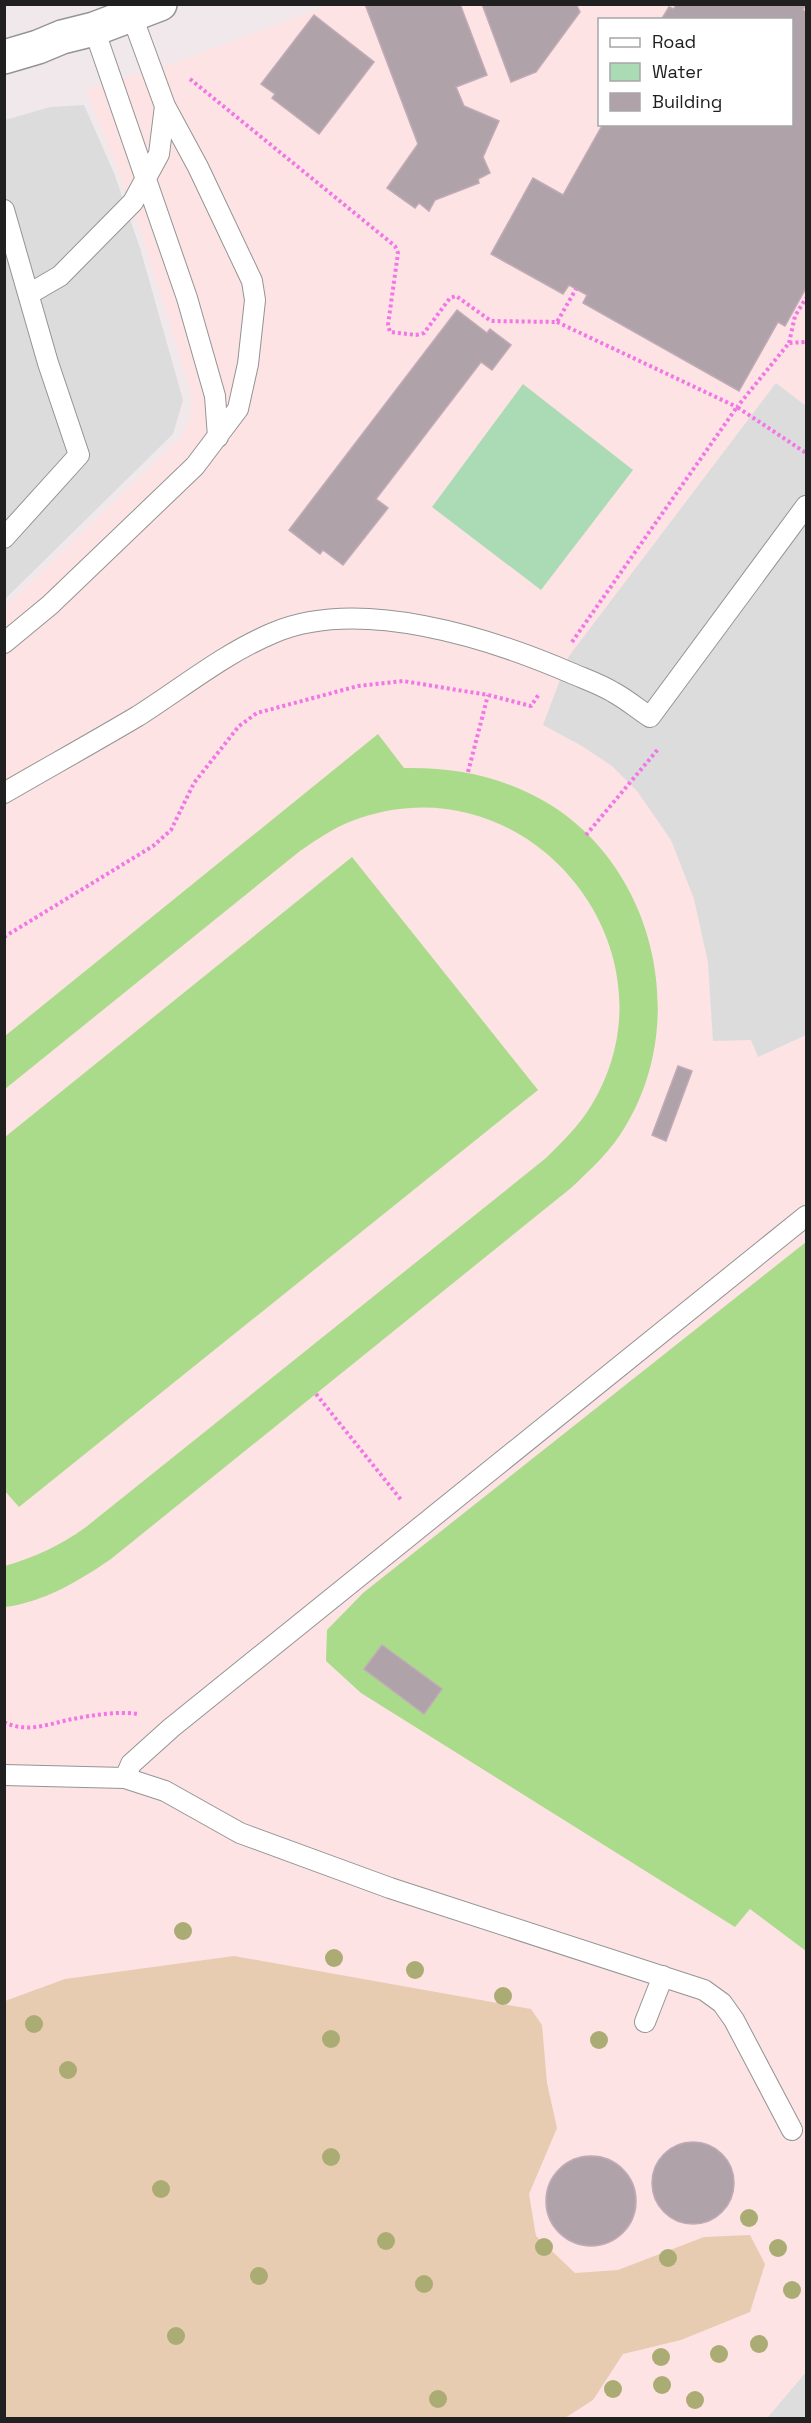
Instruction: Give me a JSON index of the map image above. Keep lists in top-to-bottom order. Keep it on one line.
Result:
{"legend":["Road","Water","Building"]}
